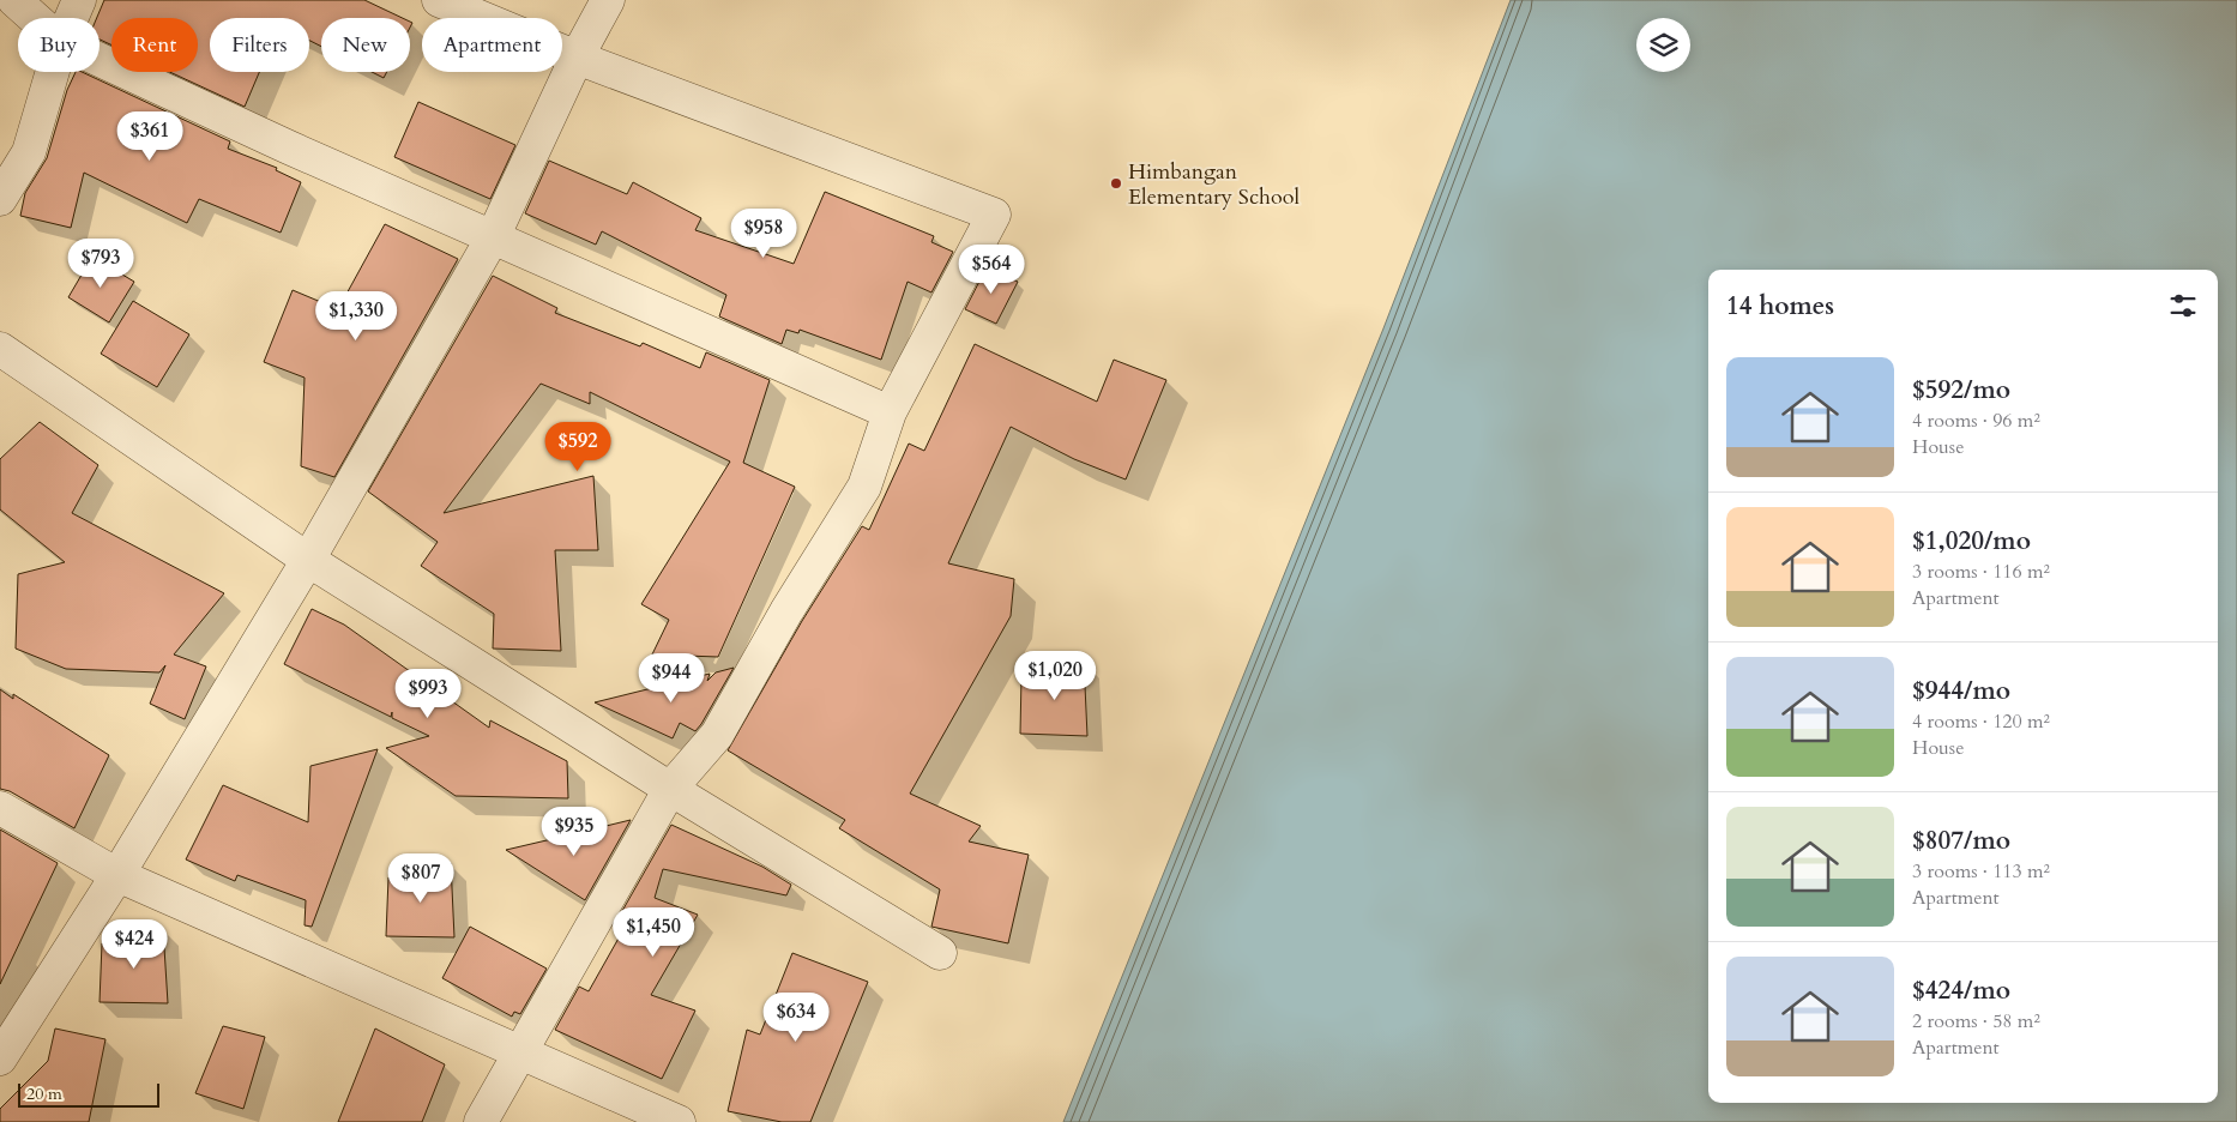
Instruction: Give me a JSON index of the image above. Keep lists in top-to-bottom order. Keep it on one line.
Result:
{"places":["Himbangan Elementary School"],"scale_bar":"20 m","page":{"chip":["Buy","Rent","Filters","New","Apartment"],"price":["$361","$958","$793","$564","$1,330","$592","$1,020","$944","$993","$935","$807","$1,450","$424","$634"],"heading":"14 homes","list":[{"name":"$592/mo","note":"4 rooms · 96 m² · House"},{"name":"$1,020/mo","note":"3 rooms · 116 m² · Apartment"},{"name":"$944/mo","note":"4 rooms · 120 m² · House"},{"name":"$807/mo","note":"3 rooms · 113 m² · Apartment"},{"name":"$424/mo","note":"2 rooms · 58 m² · Apartment"}],"scale":"20 m"}}
